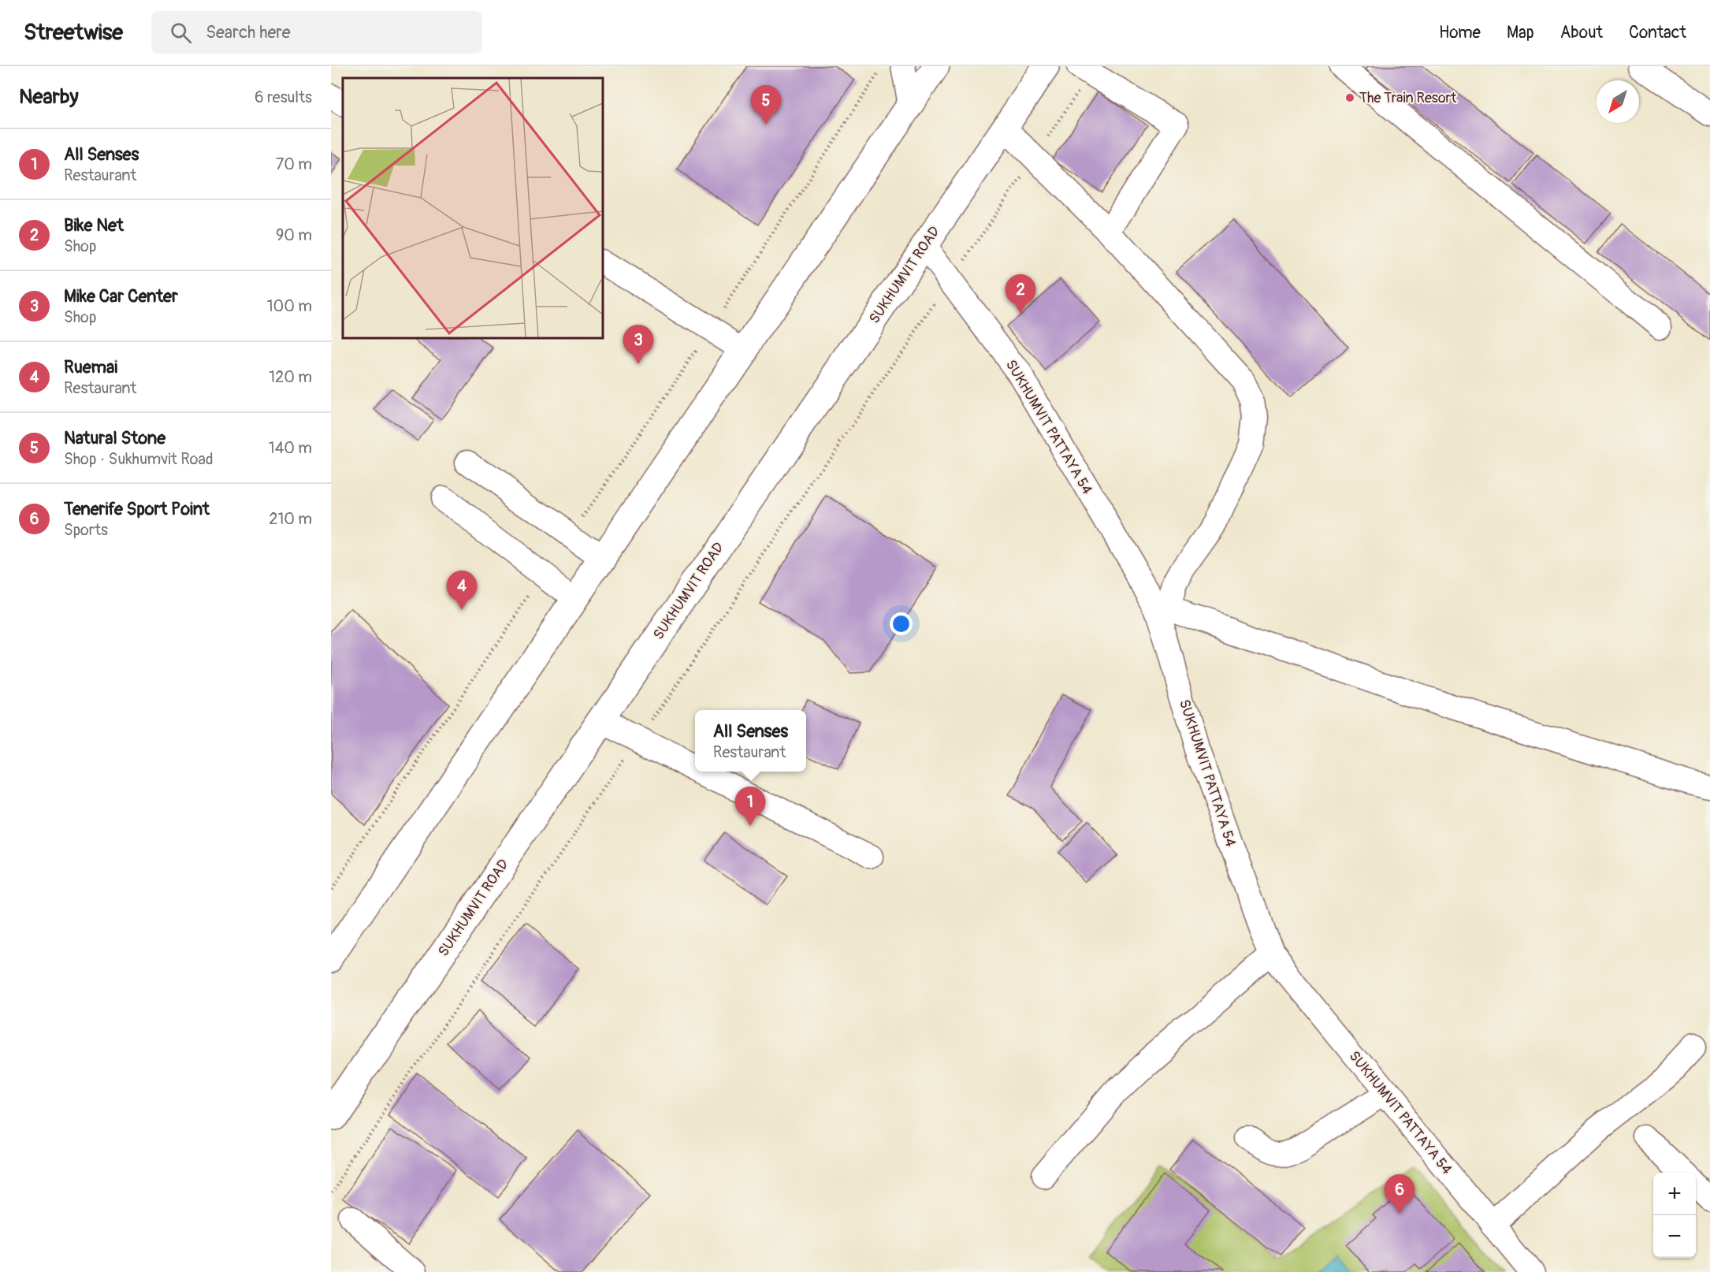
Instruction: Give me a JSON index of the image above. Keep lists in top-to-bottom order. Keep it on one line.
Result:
{"streets":{"highway":["SUKHUMVIT ROAD"],"street":["SUKHUMVIT PATTAYA 54"]},"crossings":[["SUKHUMVIT ROAD","SUKHUMVIT PATTAYA 54"]],"places":["The Train Resort"],"north":"bottom left","page":{"header":"Streetwise","search":"Search here","nav":["Home","Map","About","Contact"],"heading":["Nearby","6 results"],"pins":["5","2","3","4","1","6"],"list":[{"mark":"1","name":"All Senses","note":"Restaurant","value":"70 m"},{"mark":"2","name":"Bike Net","note":"Shop","value":"90 m"},{"mark":"3","name":"Mike Car Center","note":"Shop","value":"100 m"},{"mark":"4","name":"Ruemai","note":"Restaurant","value":"120 m"},{"mark":"5","name":"Natural Stone","note":"Shop · Sukhumvit Road","value":"140 m"},{"mark":"6","name":"Tenerife Sport Point","note":"Sports","value":"210 m"}],"popup":["All Senses","Restaurant"],"map_buttons":["+","−"]}}
